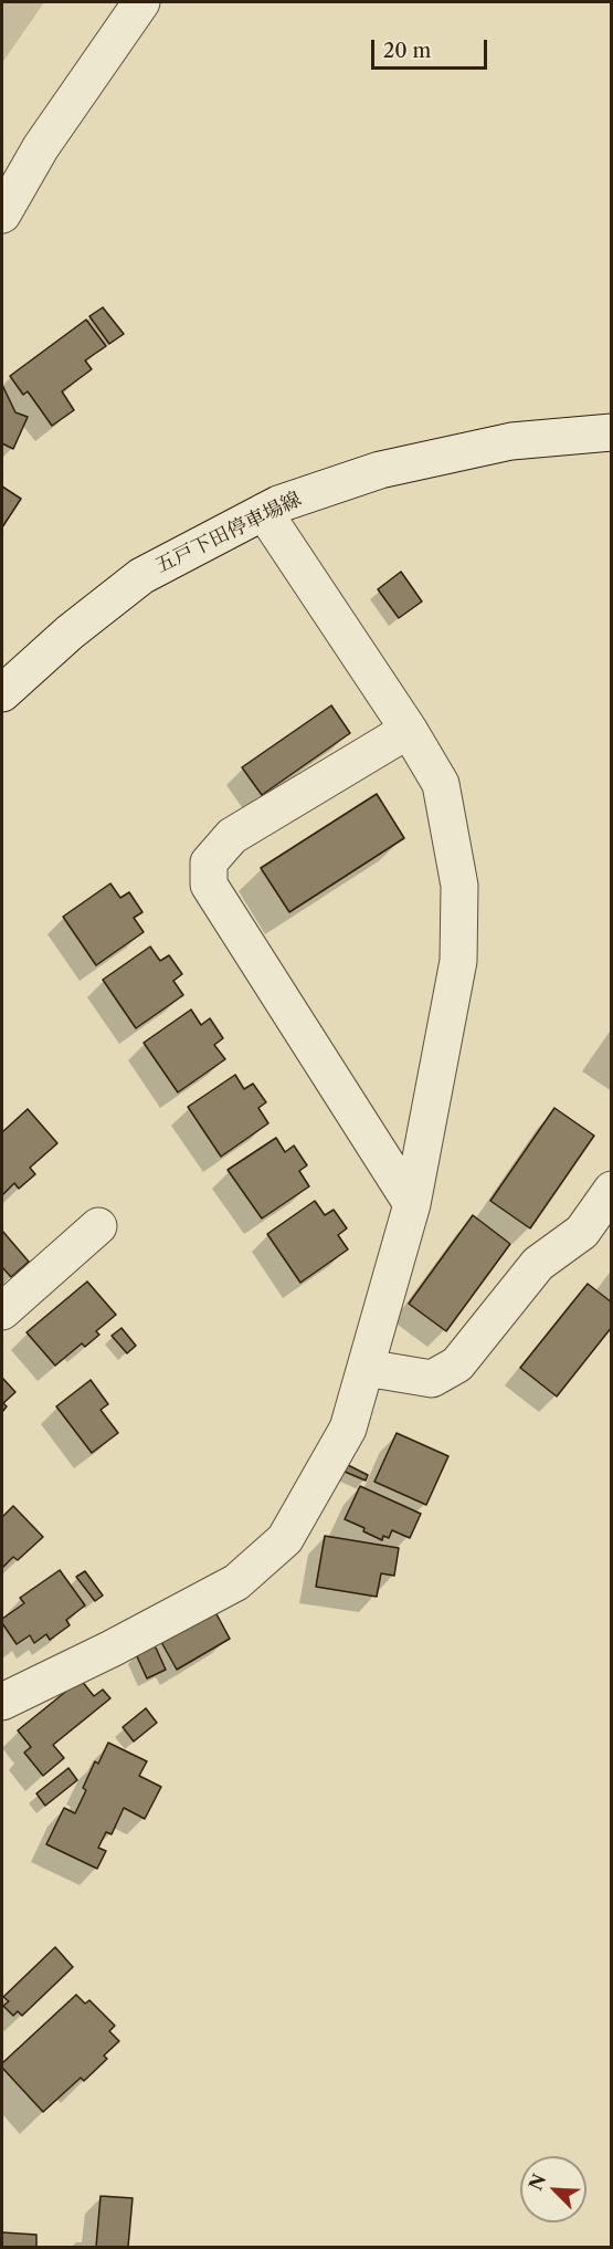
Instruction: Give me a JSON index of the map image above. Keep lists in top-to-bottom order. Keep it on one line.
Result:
{"streets":{"street":["五戸下田停車場線"]},"scale_bar":"20 m","north":"top left"}
